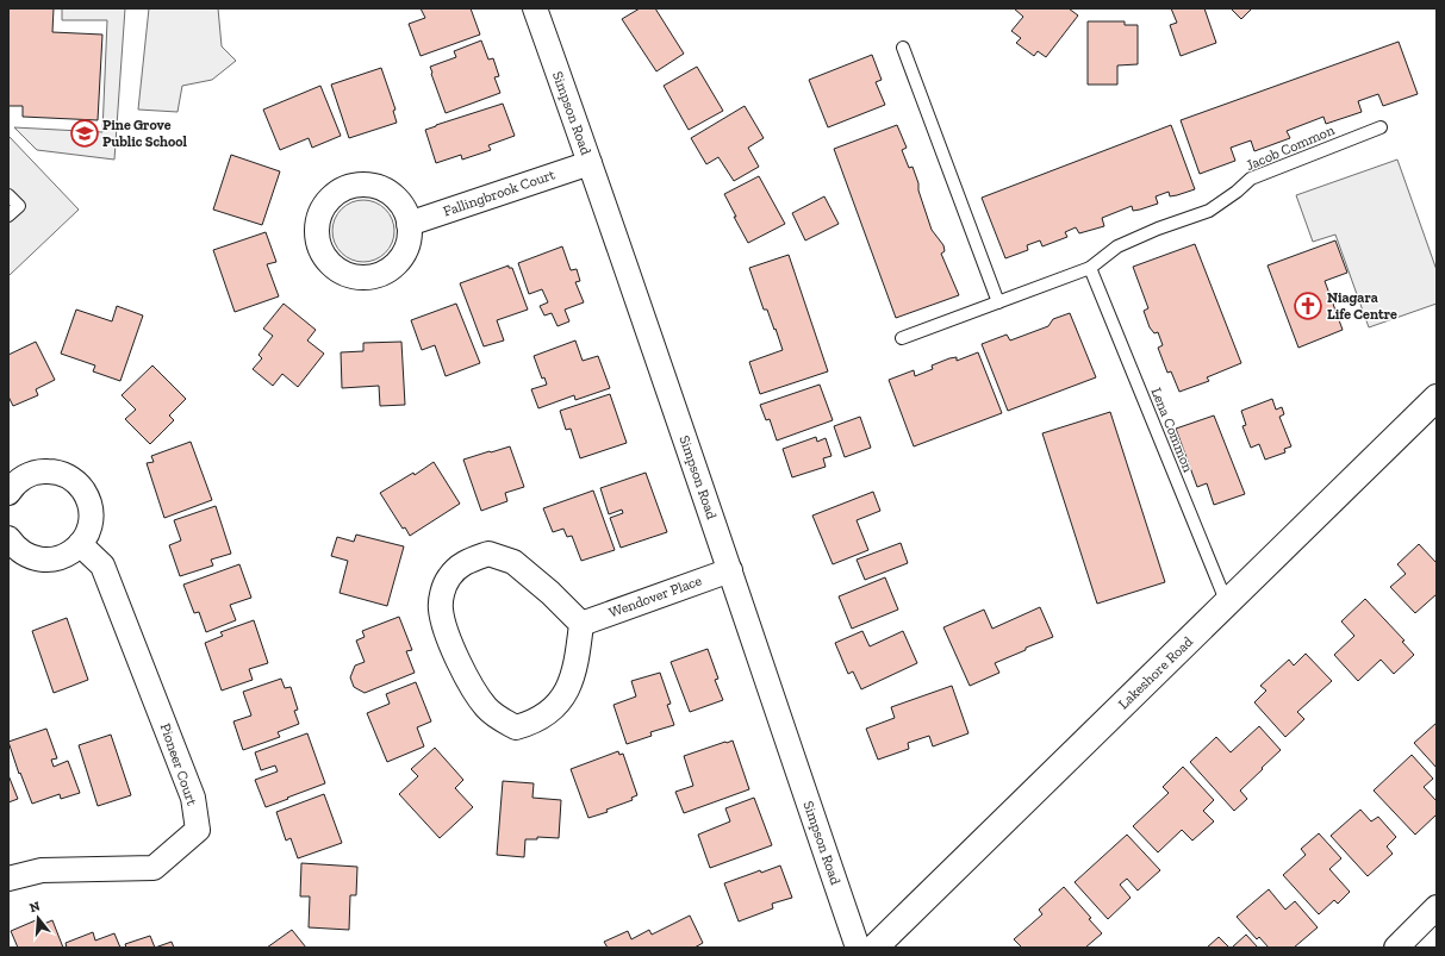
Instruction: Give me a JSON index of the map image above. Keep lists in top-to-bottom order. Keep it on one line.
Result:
{"streets":{"main road":["Lakeshore Road"],"street":["Simpson Road","Fallingbrook Court","Wendover Place","Pioneer Court"],"lane":["Jacob Common","Lena Common"]},"crossings":[["Simpson Road","Fallingbrook Court"],["Simpson Road","Wendover Place"],["Jacob Common","Lena Common"],["Lena Common","Lakeshore Road"]],"places":{"school or university":["Pine Grove Public School"],"church":["Niagara Life Centre"]},"north":"top"}
